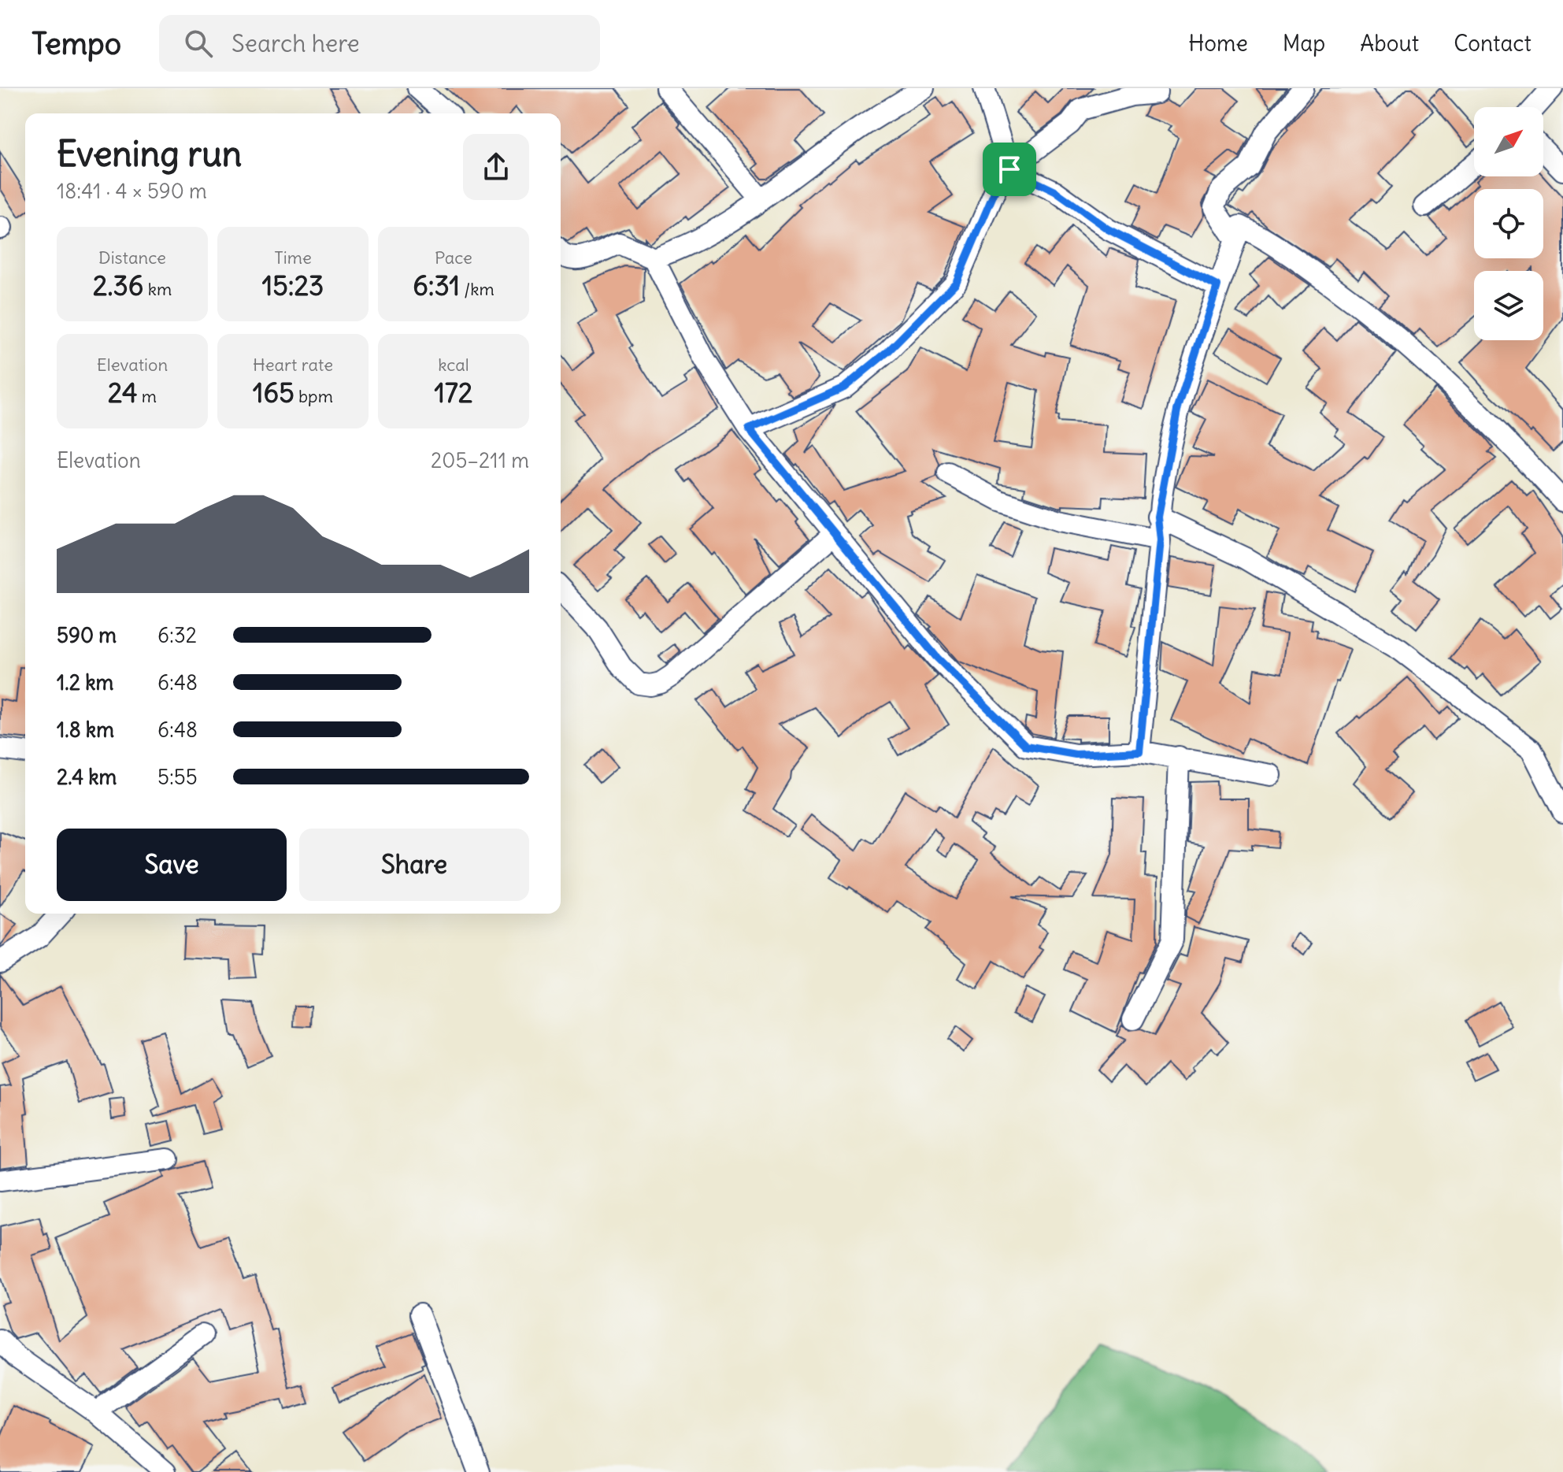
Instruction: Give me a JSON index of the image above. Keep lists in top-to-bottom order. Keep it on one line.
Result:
{"north":"top right","page":{"header":"Tempo","search":"Search here","nav":["Home","Map","About","Contact"],"heading":["Evening run","18:41 · 4 × 590 m"],"stats":[["Distance","2.36 km"],["Time","15:23"],["Pace","6:31 /km"],["Elevation","24 m"],["Heart rate","165 bpm"],["kcal","172"]],"chart":["Elevation","205–211 m"],"list":[{"name":"590 m","note":"6:32"},{"name":"1.2 km","note":"6:48"},{"name":"1.8 km","note":"6:48"},{"name":"2.4 km","note":"5:55"}],"buttons":["Save","Share"]}}
